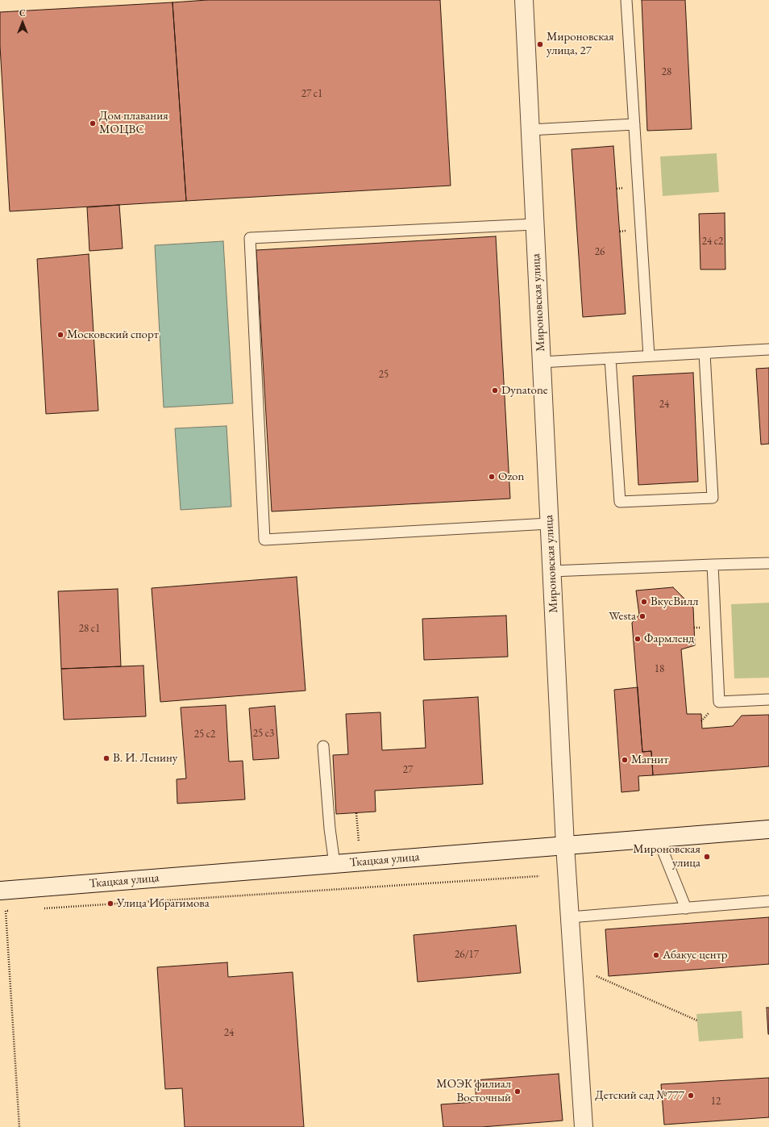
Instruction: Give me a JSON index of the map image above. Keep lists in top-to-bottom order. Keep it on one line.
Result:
{"streets":{"street":["Мироновская улица","Ткацкая улица"]},"crossings":[["Мироновская улица","Ткацкая улица"]],"places":["Мироновская улица, 27","Дом плавания МОЦВС","Московский спорт","Dynatone","Ozon","ВкусВилл","Westa","Фармленд","В. И. Ленину","Магнит","Мироновская улица","Улица Ибрагимова","Абакус центр","МОЭК филиал Восточный","Детский сад №777"],"house_numbers":["28","27 с1","24 с2","26","25","24","28 с1","18","25 с3","25 с2","27","26/17","24","12"],"north":"top"}
